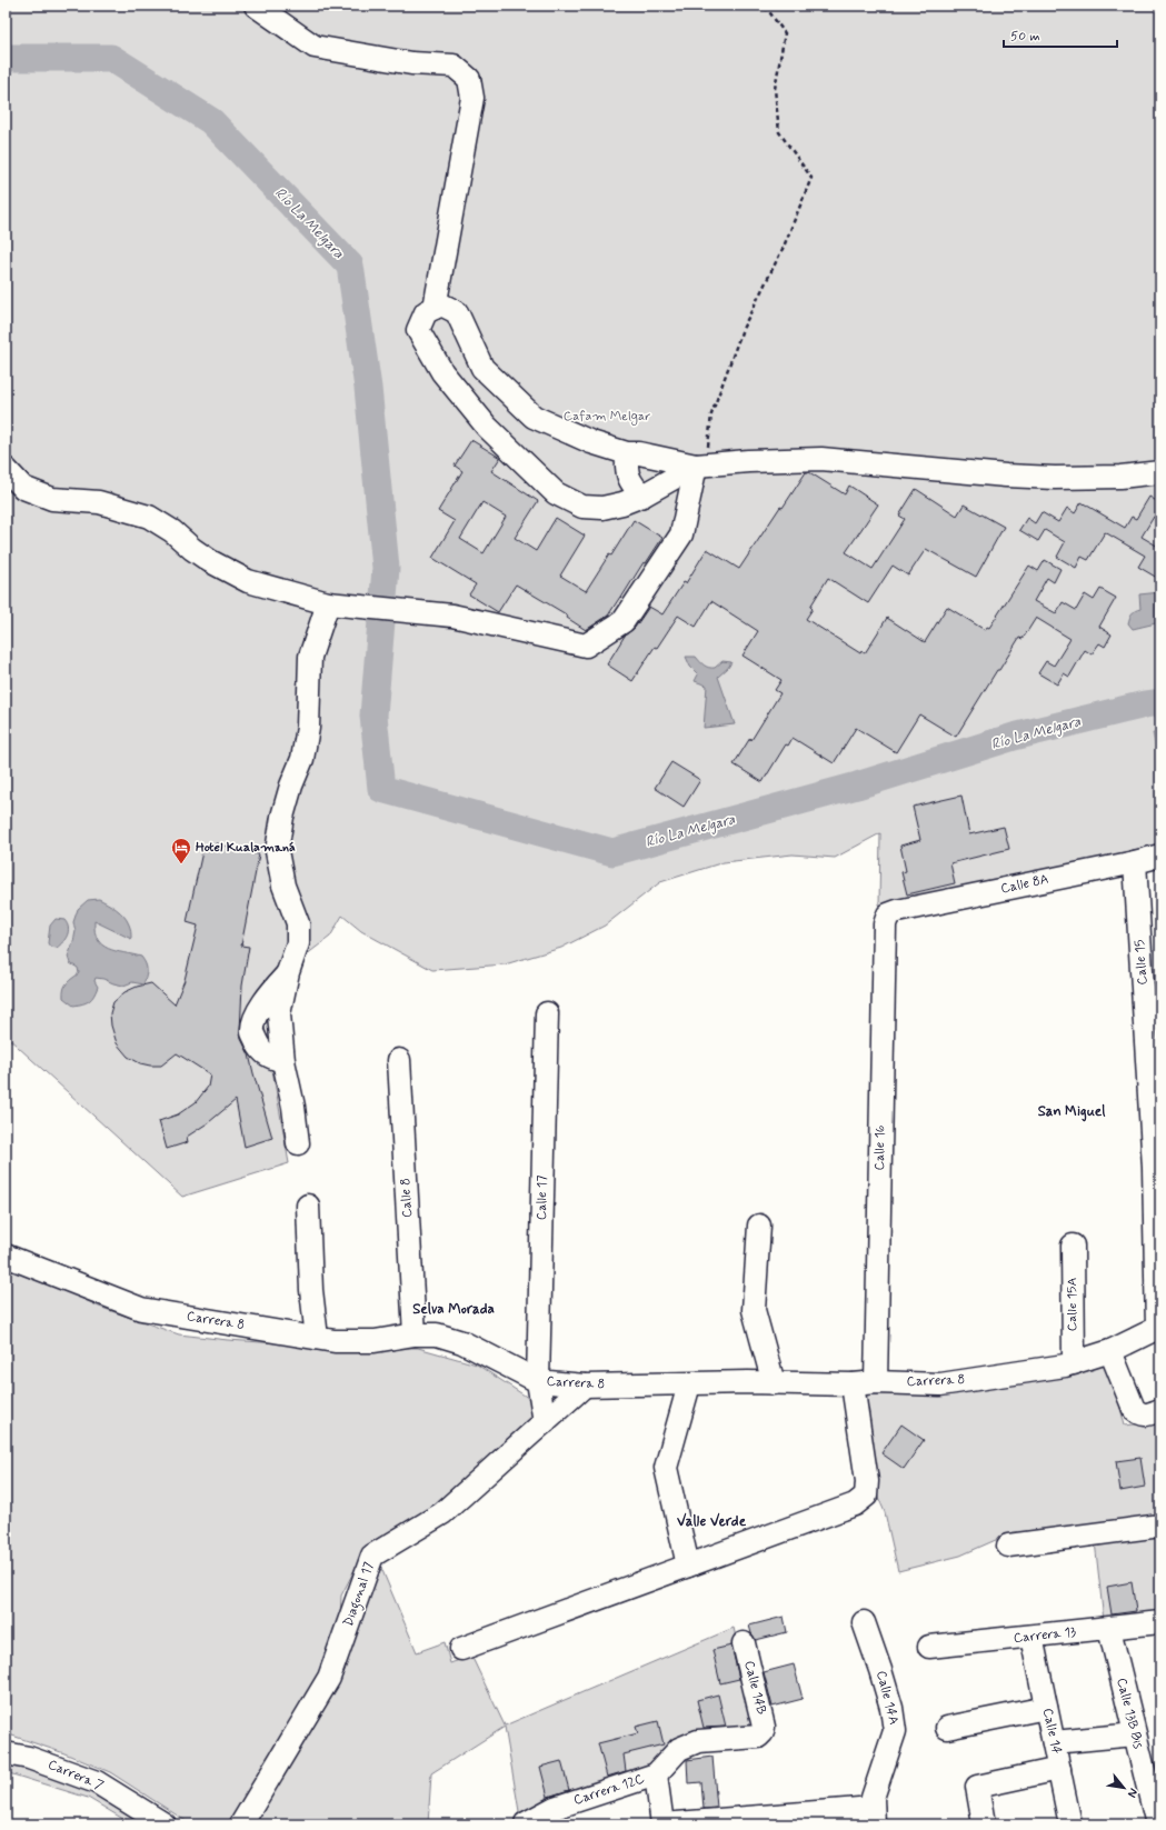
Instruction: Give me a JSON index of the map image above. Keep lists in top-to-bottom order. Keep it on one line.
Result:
{"streets":{"street":["Calle 8A","Calle 15","Calle 16","Calle 8","Calle 17","Calle 15A","Carrera 8","Diagonal 17","Carrera 13","Calle 14B","Calle 14A","Calle 13B Bis","Calle 14","Carrera 7","Carrera 12C"]},"crossings":[["Calle 8A","Calle 15"],["Calle 8A","Calle 16"],["Calle 15","Carrera 8"],["Calle 16","Carrera 8"],["Calle 8","Carrera 8"],["Calle 17","Carrera 8"],["Calle 17","Diagonal 17"],["Calle 15A","Carrera 8"],["Carrera 8","Diagonal 17"],["Carrera 13","Calle 13B Bis"],["Carrera 13","Calle 14"],["Calle 14B","Carrera 12C"]],"districts":["San Miguel","Selva Morada","Valle Verde"],"water":["Río La Melgara"],"parks":["Cafam Melgar"],"places":{"hotel":["Hotel Kualamaná"]},"scale_bar":"50 m","north":"bottom right"}
